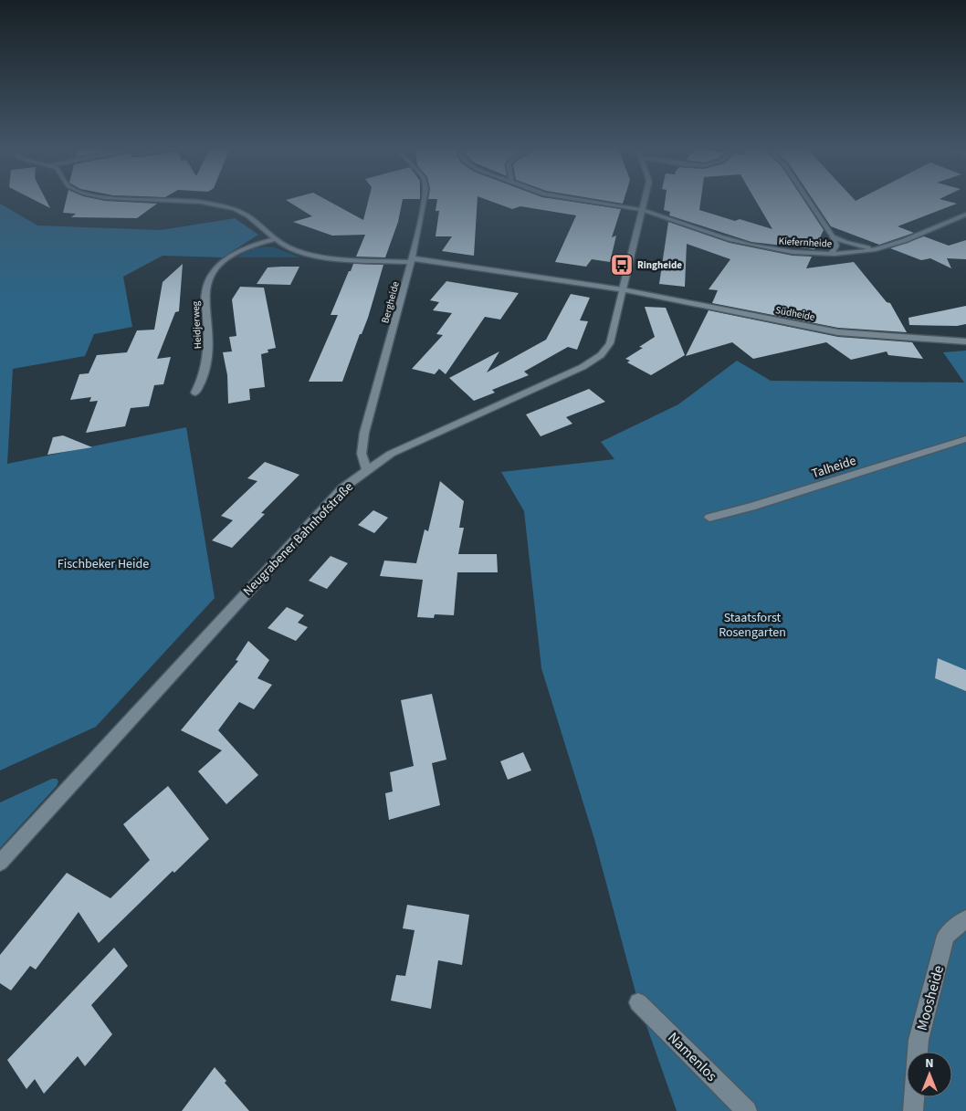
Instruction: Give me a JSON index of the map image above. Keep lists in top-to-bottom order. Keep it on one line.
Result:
{"streets":{"street":["Kiefernheide","Bergheide","Südheide","Heidjerweg","Talheide","Neugrabener Bahnhofstraße","Moosheide","Namenlos"]},"crossings":[["Kiefernheide","Neugrabener Bahnhofstraße"],["Bergheide","Neugrabener Bahnhofstraße"],["Südheide","Neugrabener Bahnhofstraße"]],"parks":["Fischbeker Heide","Staatsforst Rosengarten"],"places":{"bus stop":["Ringheide"]},"north":"top"}
